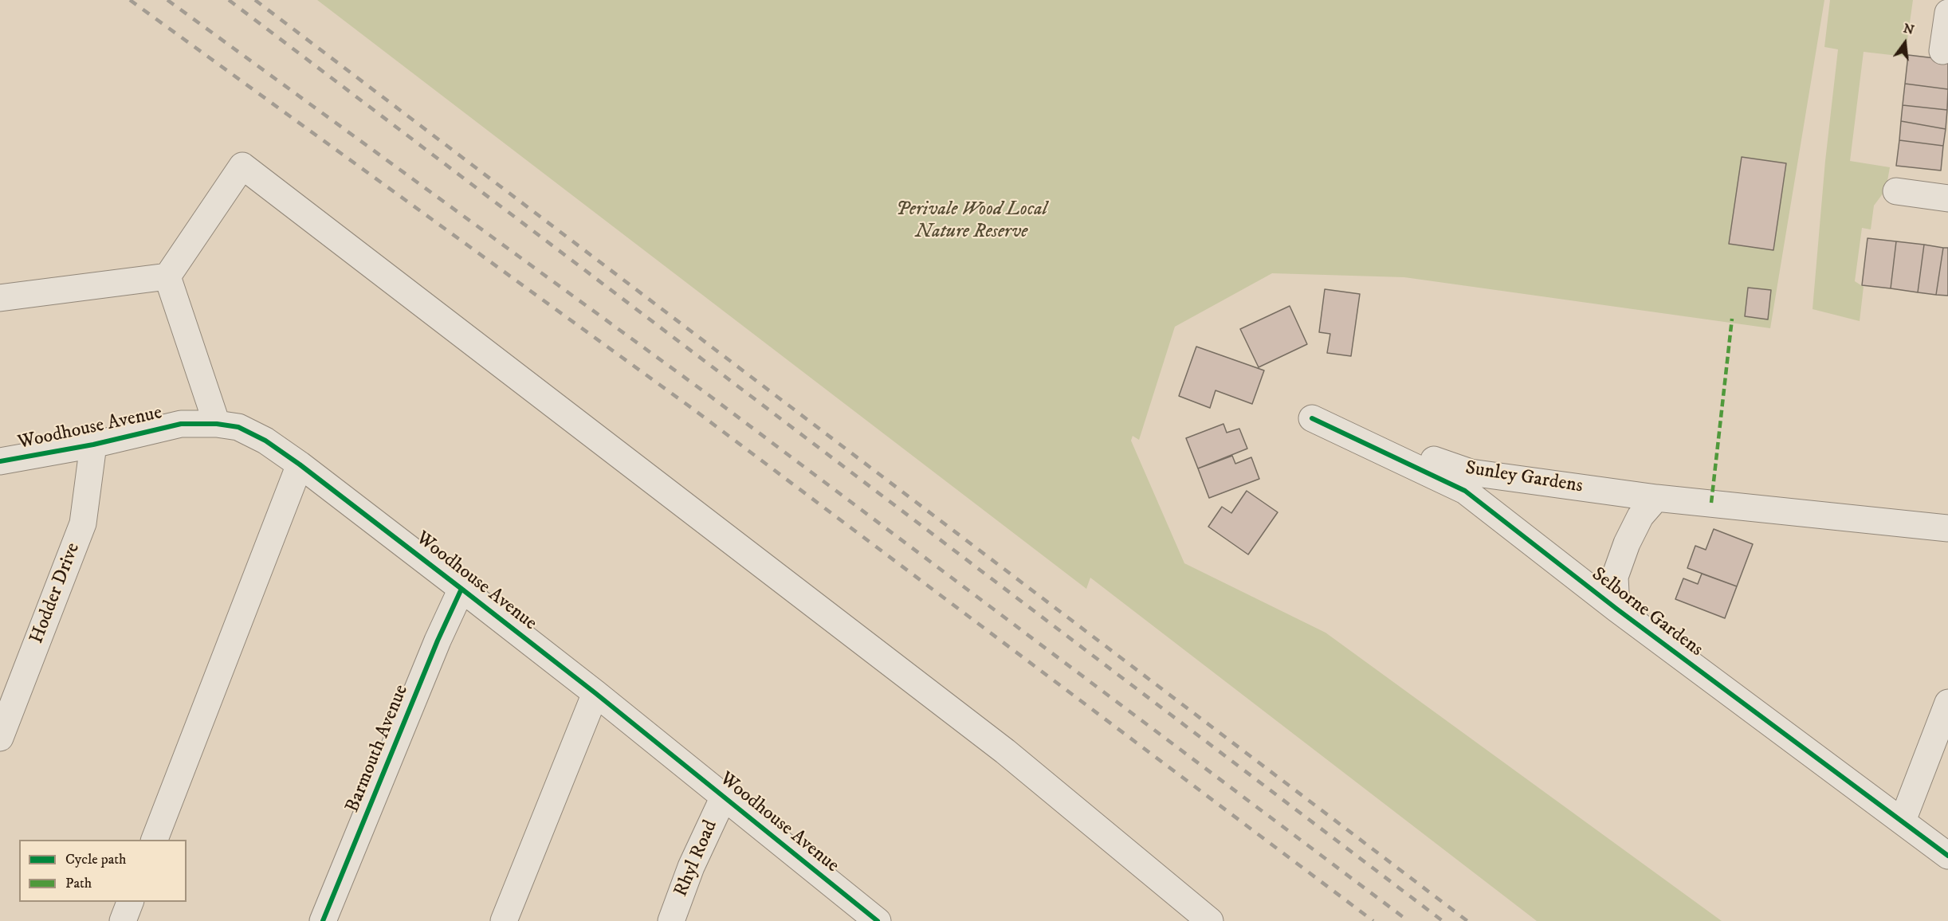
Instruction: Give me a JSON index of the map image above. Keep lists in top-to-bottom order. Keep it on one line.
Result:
{"streets":{"street":["Woodhouse Avenue","Sunley Gardens","Hodder Drive","Selborne Gardens","Barmouth Avenue","Rhyl Road"]},"crossings":[["Woodhouse Avenue","Hodder Drive"],["Woodhouse Avenue","Barmouth Avenue"],["Woodhouse Avenue","Rhyl Road"],["Sunley Gardens","Selborne Gardens"]],"parks":["Perivale Wood Local Nature Reserve"],"legend":["Cycle path","Path"],"north":"top"}
